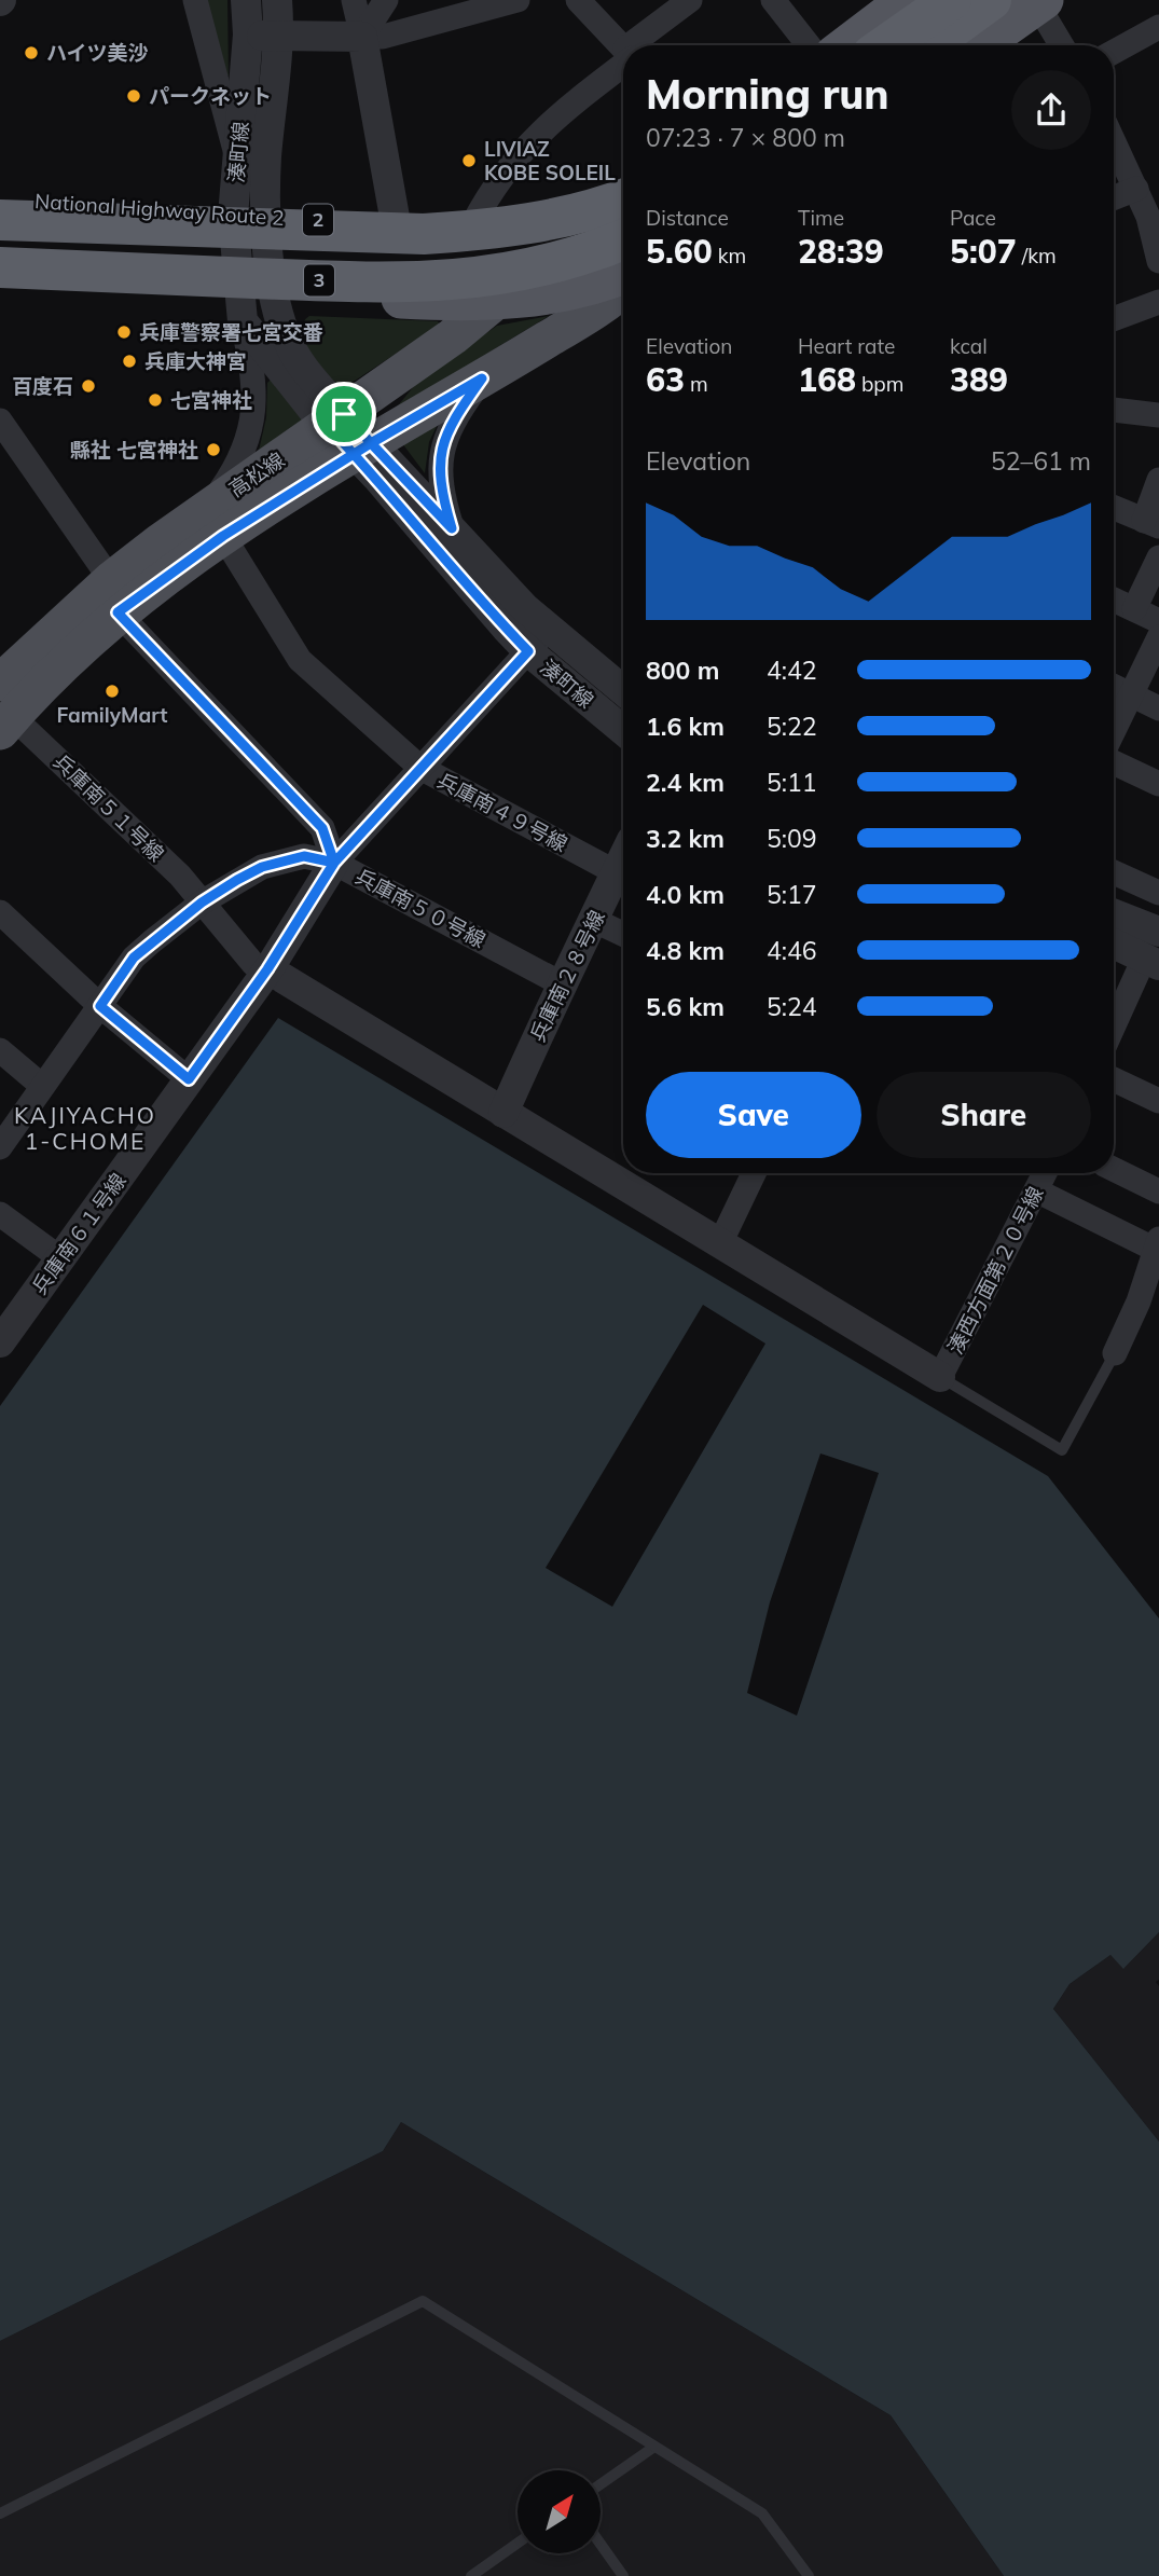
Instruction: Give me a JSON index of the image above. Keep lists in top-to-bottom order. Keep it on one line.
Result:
{"streets":{"highway":["National Highway Route 2","2","3"],"main road":["高松線"],"street":["湊町線","兵庫南５１号線","兵庫南４９号線","兵庫南５０号線","兵庫南２８号線","兵庫南６１号線","湊西方面第２０号線"]},"crossings":[["湊町線","National Highway Route 2"],["湊町線","高松線"],["高松線","兵庫南５１号線"],["高松線","兵庫南４９号線"],["高松線","兵庫南５０号線"],["兵庫南５１号線","兵庫南６１号線"],["兵庫南４９号線","兵庫南２８号線"],["兵庫南５０号線","兵庫南２８号線"],["兵庫南５０号線","兵庫南６１号線"]],"districts":["KAJIYACHO 1-CHOME"],"places":["ハイツ美沙","パークネット","LIVIAZ KOBE SOLEIL","兵庫警察署七宮交番","兵庫大神宮","百度石","七宮神社","縣社 七宮神社","FamilyMart"],"north":"top right","page":{"heading":["Morning run","07:23 · 7 × 800 m"],"stats":[["Distance","5.60 km"],["Time","28:39"],["Pace","5:07 /km"],["Elevation","63 m"],["Heart rate","168 bpm"],["kcal","389"]],"chart":["Elevation","52–61 m"],"list":[{"name":"800 m","note":"4:42"},{"name":"1.6 km","note":"5:22"},{"name":"2.4 km","note":"5:11"},{"name":"3.2 km","note":"5:09"},{"name":"4.0 km","note":"5:17"},{"name":"4.8 km","note":"4:46"},{"name":"5.6 km","note":"5:24"}],"buttons":["Save","Share"]}}
